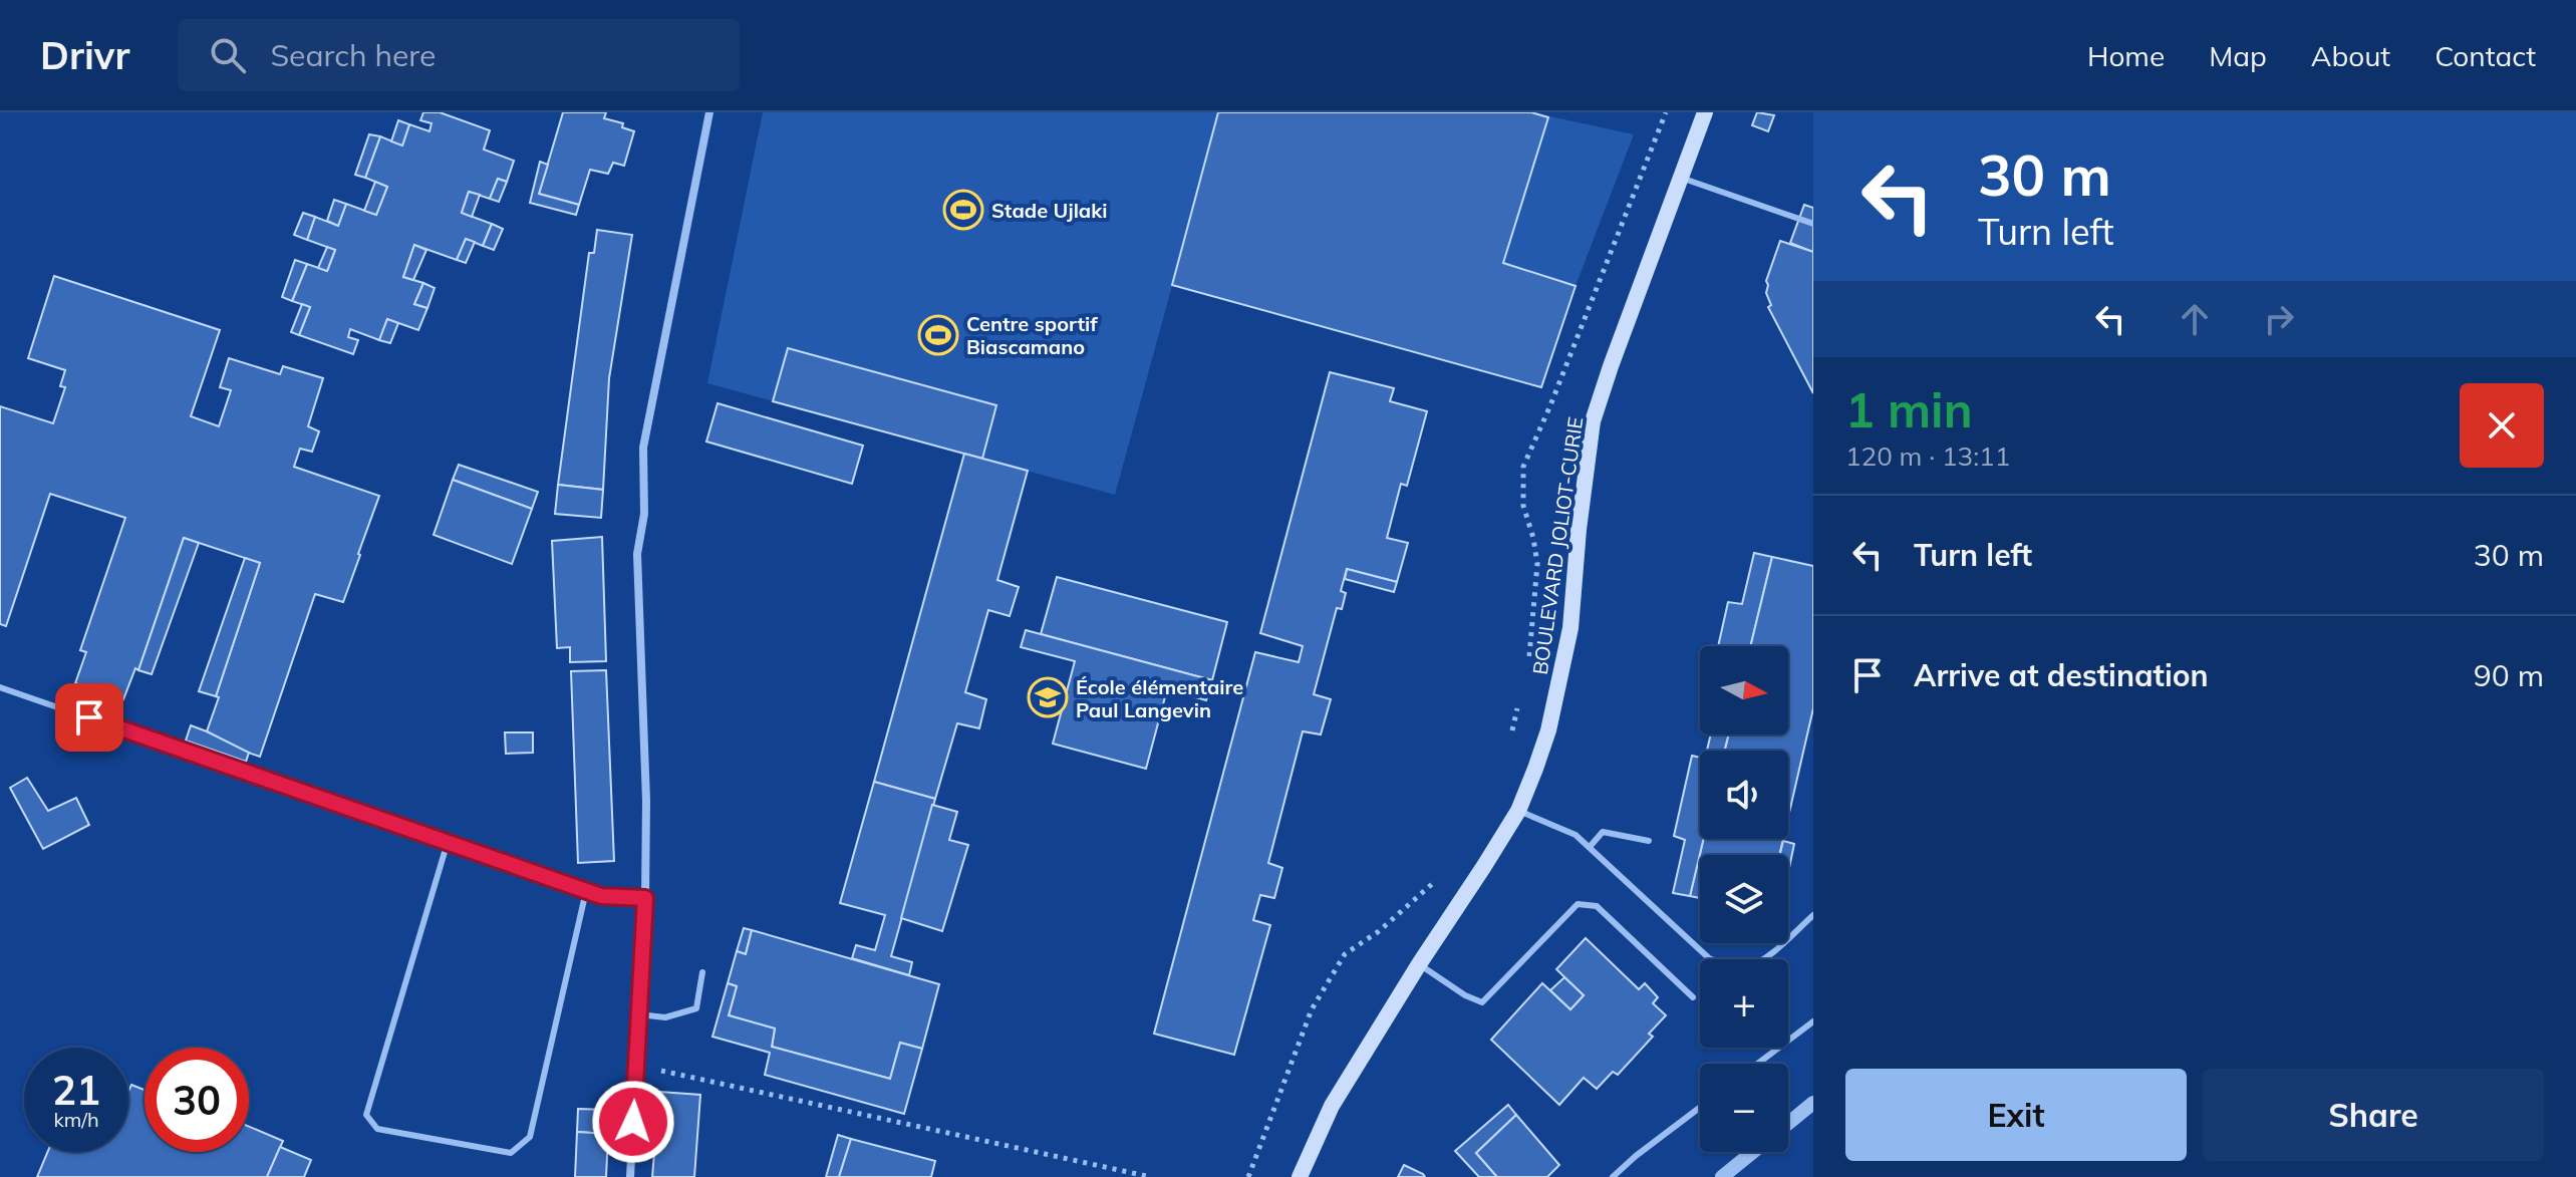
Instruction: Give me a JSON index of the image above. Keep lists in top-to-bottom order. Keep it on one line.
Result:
{"streets":{"main road":["BOULEVARD JOLIOT-CURIE"]},"places":{"sports":["Stade Ujlaki","Centre sportif Biascamano"],"school or university":["École élémentaire Paul Langevin"]},"north":"right","page":{"header":"Drivr","search":"Search here","nav":["Home","Map","About","Contact"],"turn":["30 m","Turn left"],"heading":["1 min","120 m · 13:11"],"list":[{"name":"Turn left","value":"30 m"},{"name":"Arrive at destination","value":"90 m"}],"map_buttons":["+","−"],"speed":"21 km/h","limit":"30","buttons":["Exit","Share"]}}
